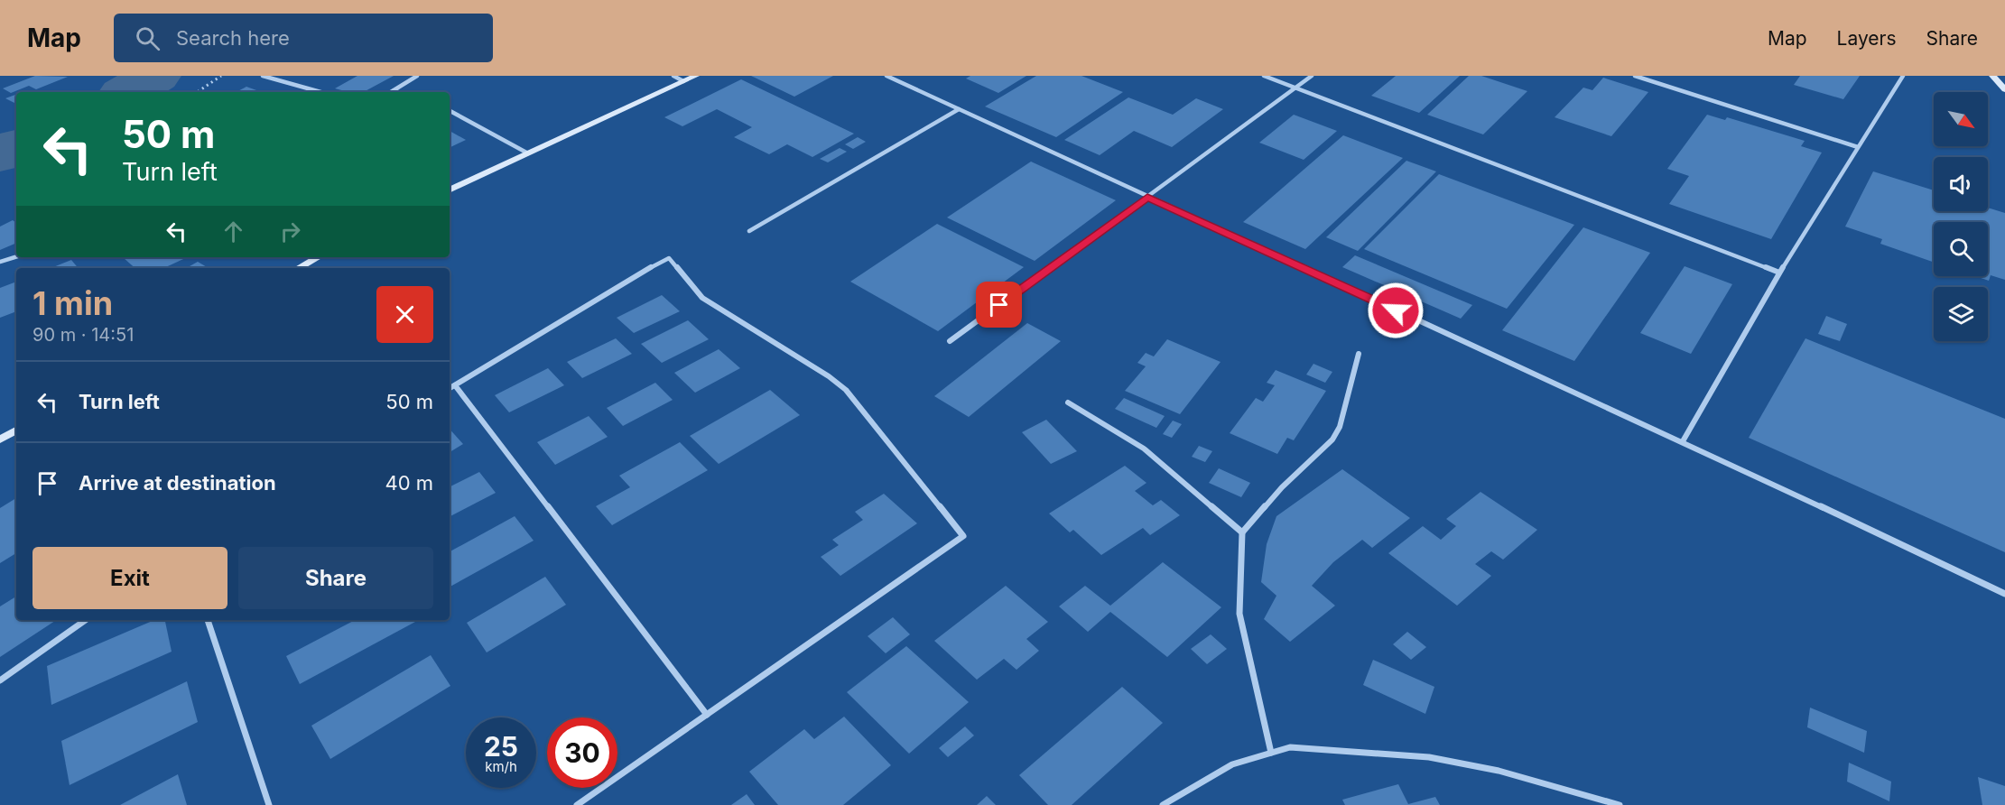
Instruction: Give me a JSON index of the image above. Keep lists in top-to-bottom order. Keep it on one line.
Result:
{"north":"bottom right","page":{"header":"Map","search":"Search here","nav":["Map","Layers","Share"],"turn":["50 m","Turn left"],"heading":["1 min","90 m · 14:51"],"list":[{"name":"Turn left","value":"50 m"},{"name":"Arrive at destination","value":"40 m"}],"buttons":["Exit","Share"],"speed":"25 km/h","limit":"30"}}
